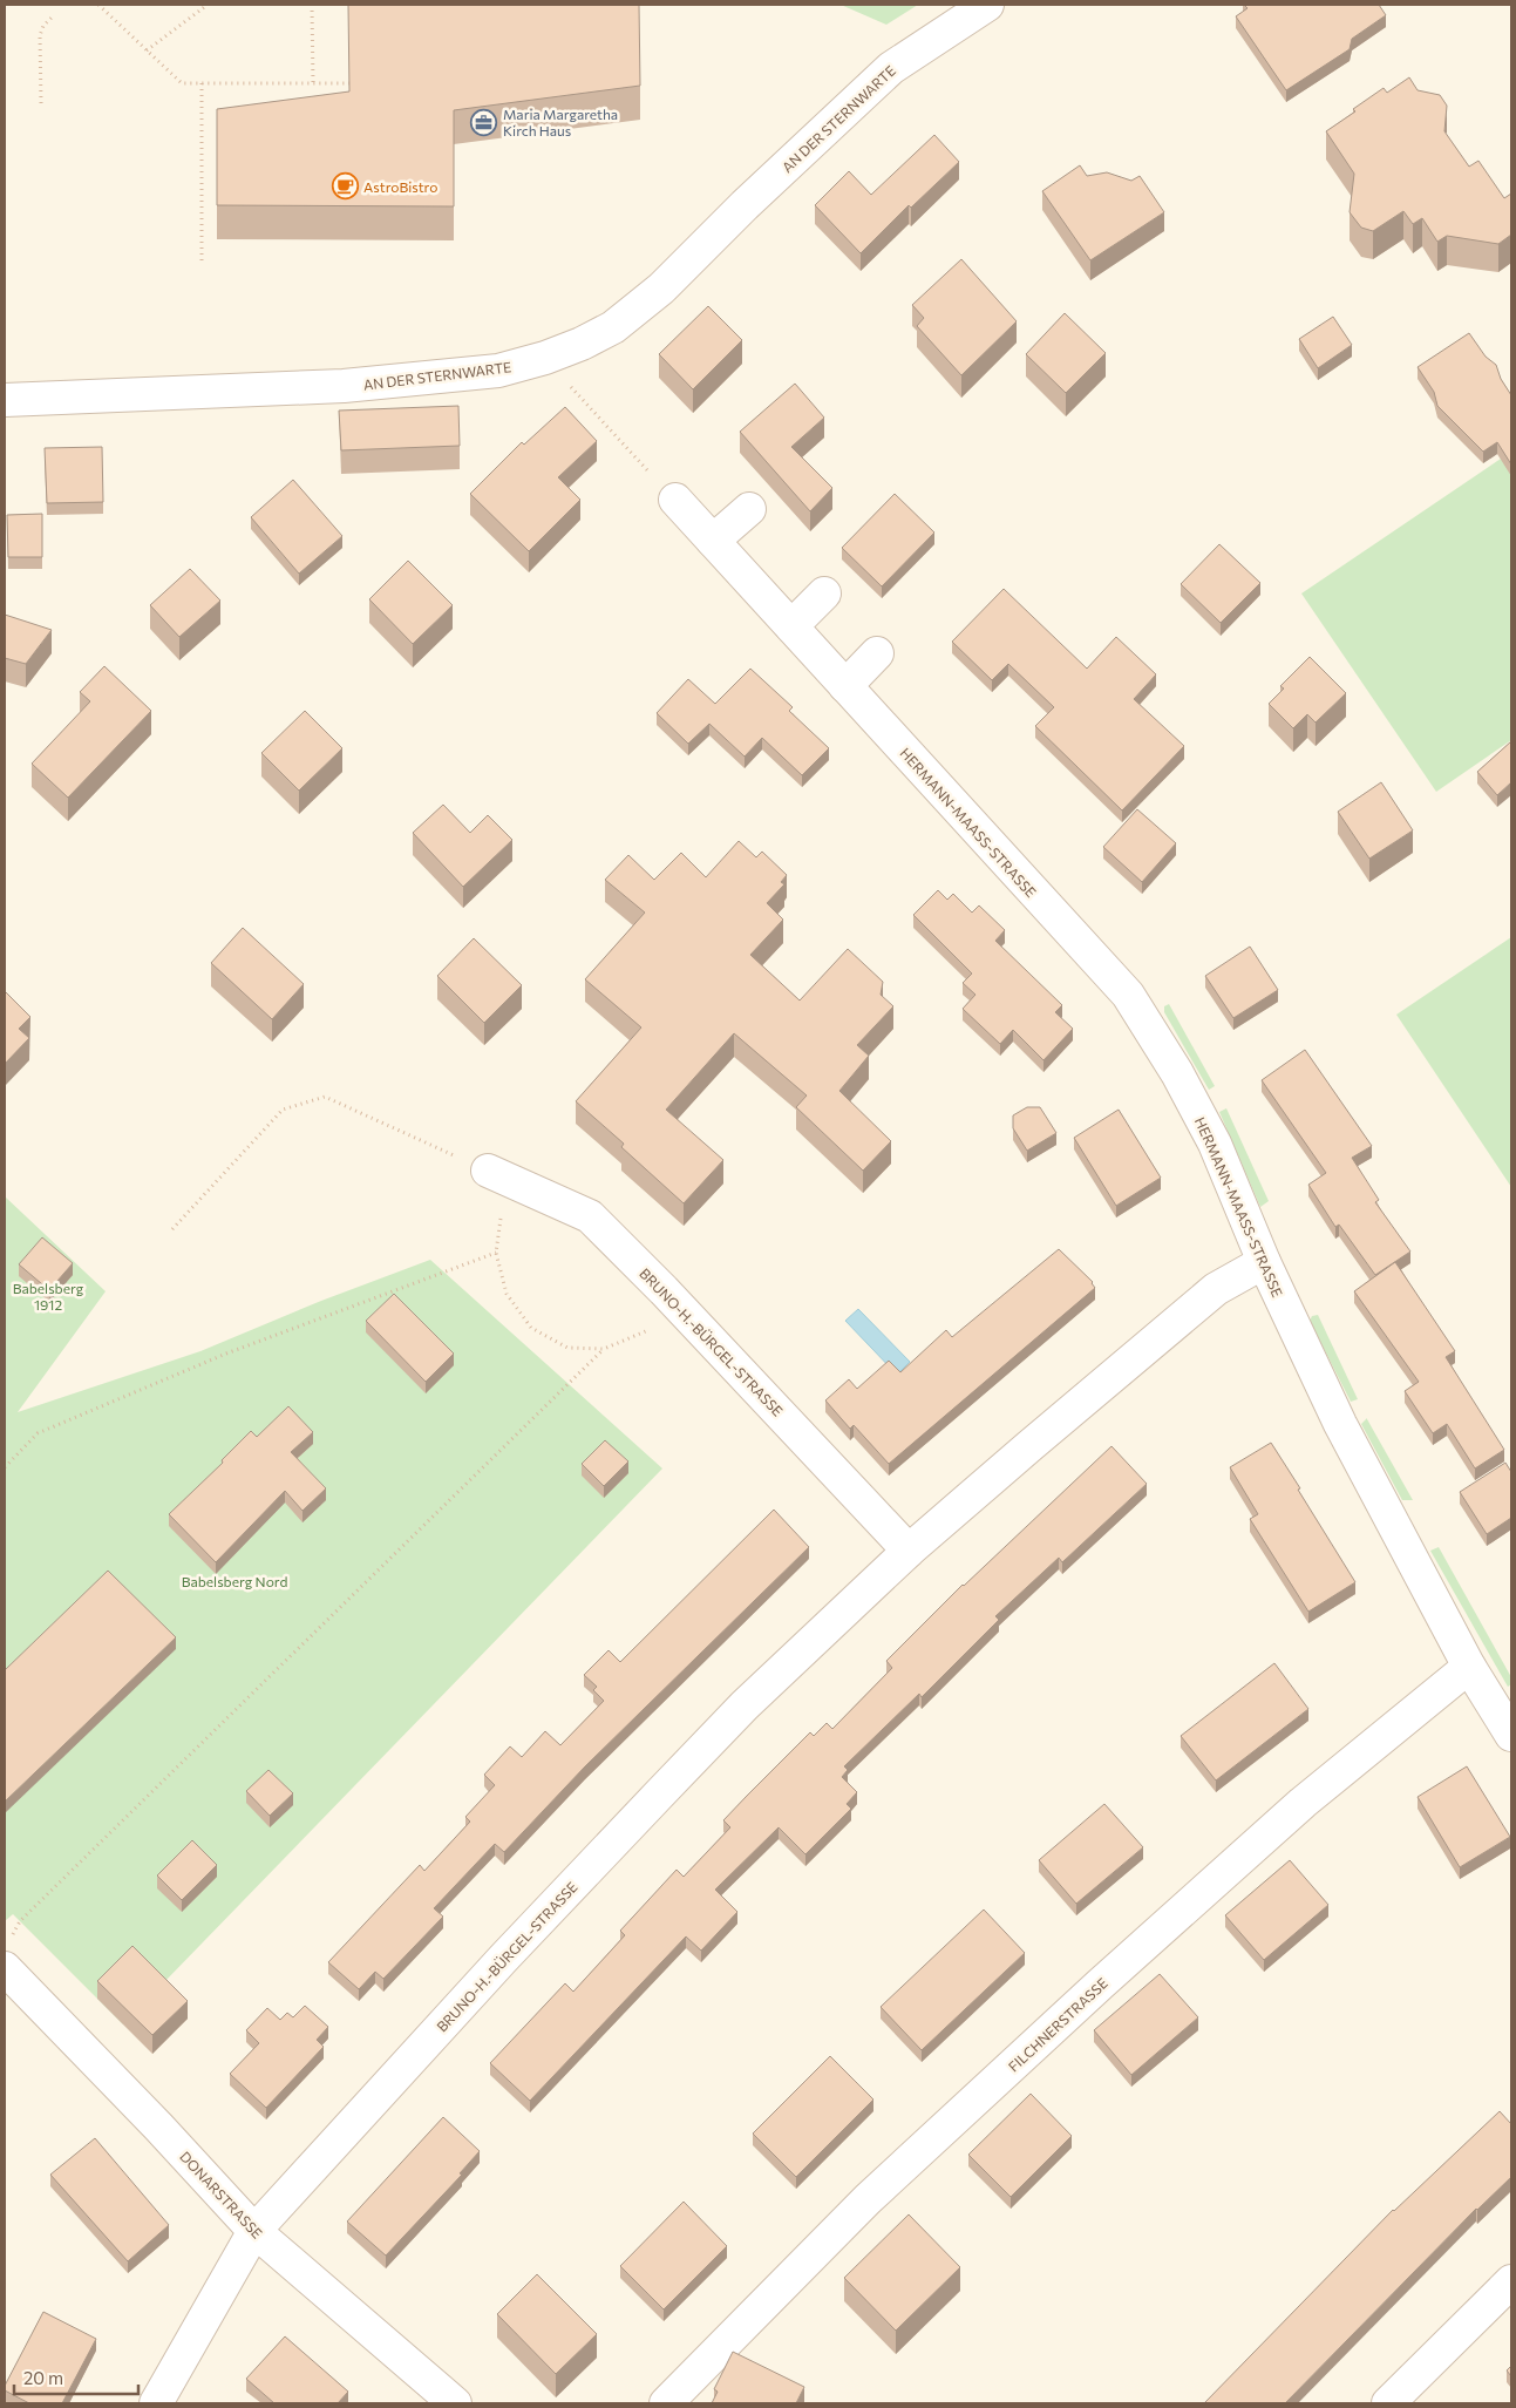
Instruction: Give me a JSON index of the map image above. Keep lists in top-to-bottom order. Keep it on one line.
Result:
{"streets":{"street":["AN DER STERNWARTE","HERMANN-MAASS-STRASSE","BRUNO-H.-BÜRGEL-STRASSE","FILCHNERSTRASSE","DONARSTRASSE"]},"crossings":[["HERMANN-MAASS-STRASSE","BRUNO-H.-BÜRGEL-STRASSE"],["HERMANN-MAASS-STRASSE","FILCHNERSTRASSE"],["BRUNO-H.-BÜRGEL-STRASSE","DONARSTRASSE"]],"parks":["Babelsberg 1912","Babelsberg Nord"],"places":{"office":["Maria Margaretha Kirch Haus"],"cafe":["AstroBistro"]},"scale_bar":"20 m"}
